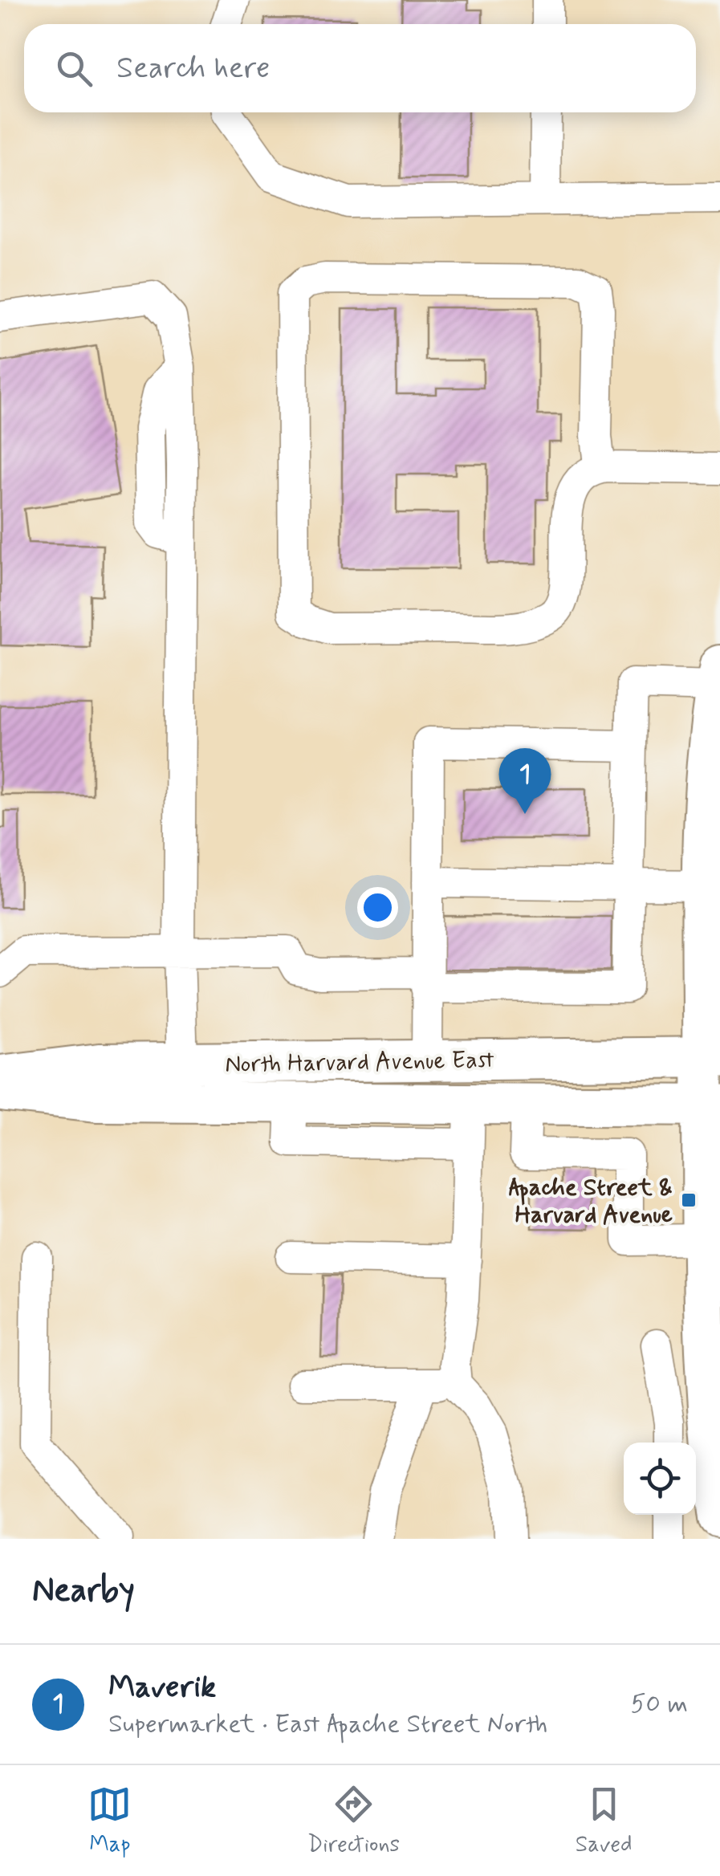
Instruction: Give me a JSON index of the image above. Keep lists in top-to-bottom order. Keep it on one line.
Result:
{"streets":{"main road":["North Harvard Avenue East"]},"places":{"transit":["Apache Street & Harvard Avenue"]},"page":{"search":"Search here","pins":"1","heading":"Nearby","list":[{"mark":"1","name":"Maverik","note":"Supermarket · East Apache Street North","value":"50 m"}],"nav":["Map","Directions","Saved"]}}
